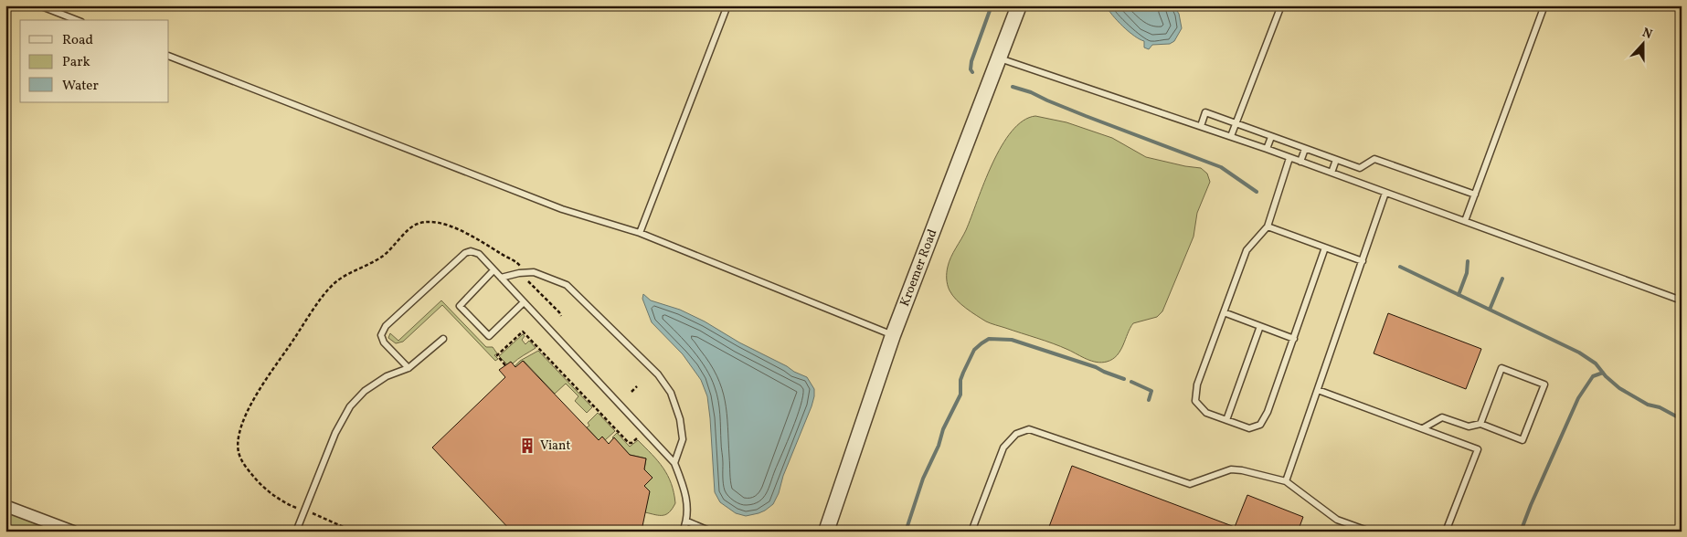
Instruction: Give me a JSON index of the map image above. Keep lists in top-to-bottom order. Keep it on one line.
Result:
{"streets":{"street":["Kroemer Road"]},"places":{"building":["Viant"]},"legend":["Road","Park","Water"],"north":"top"}
